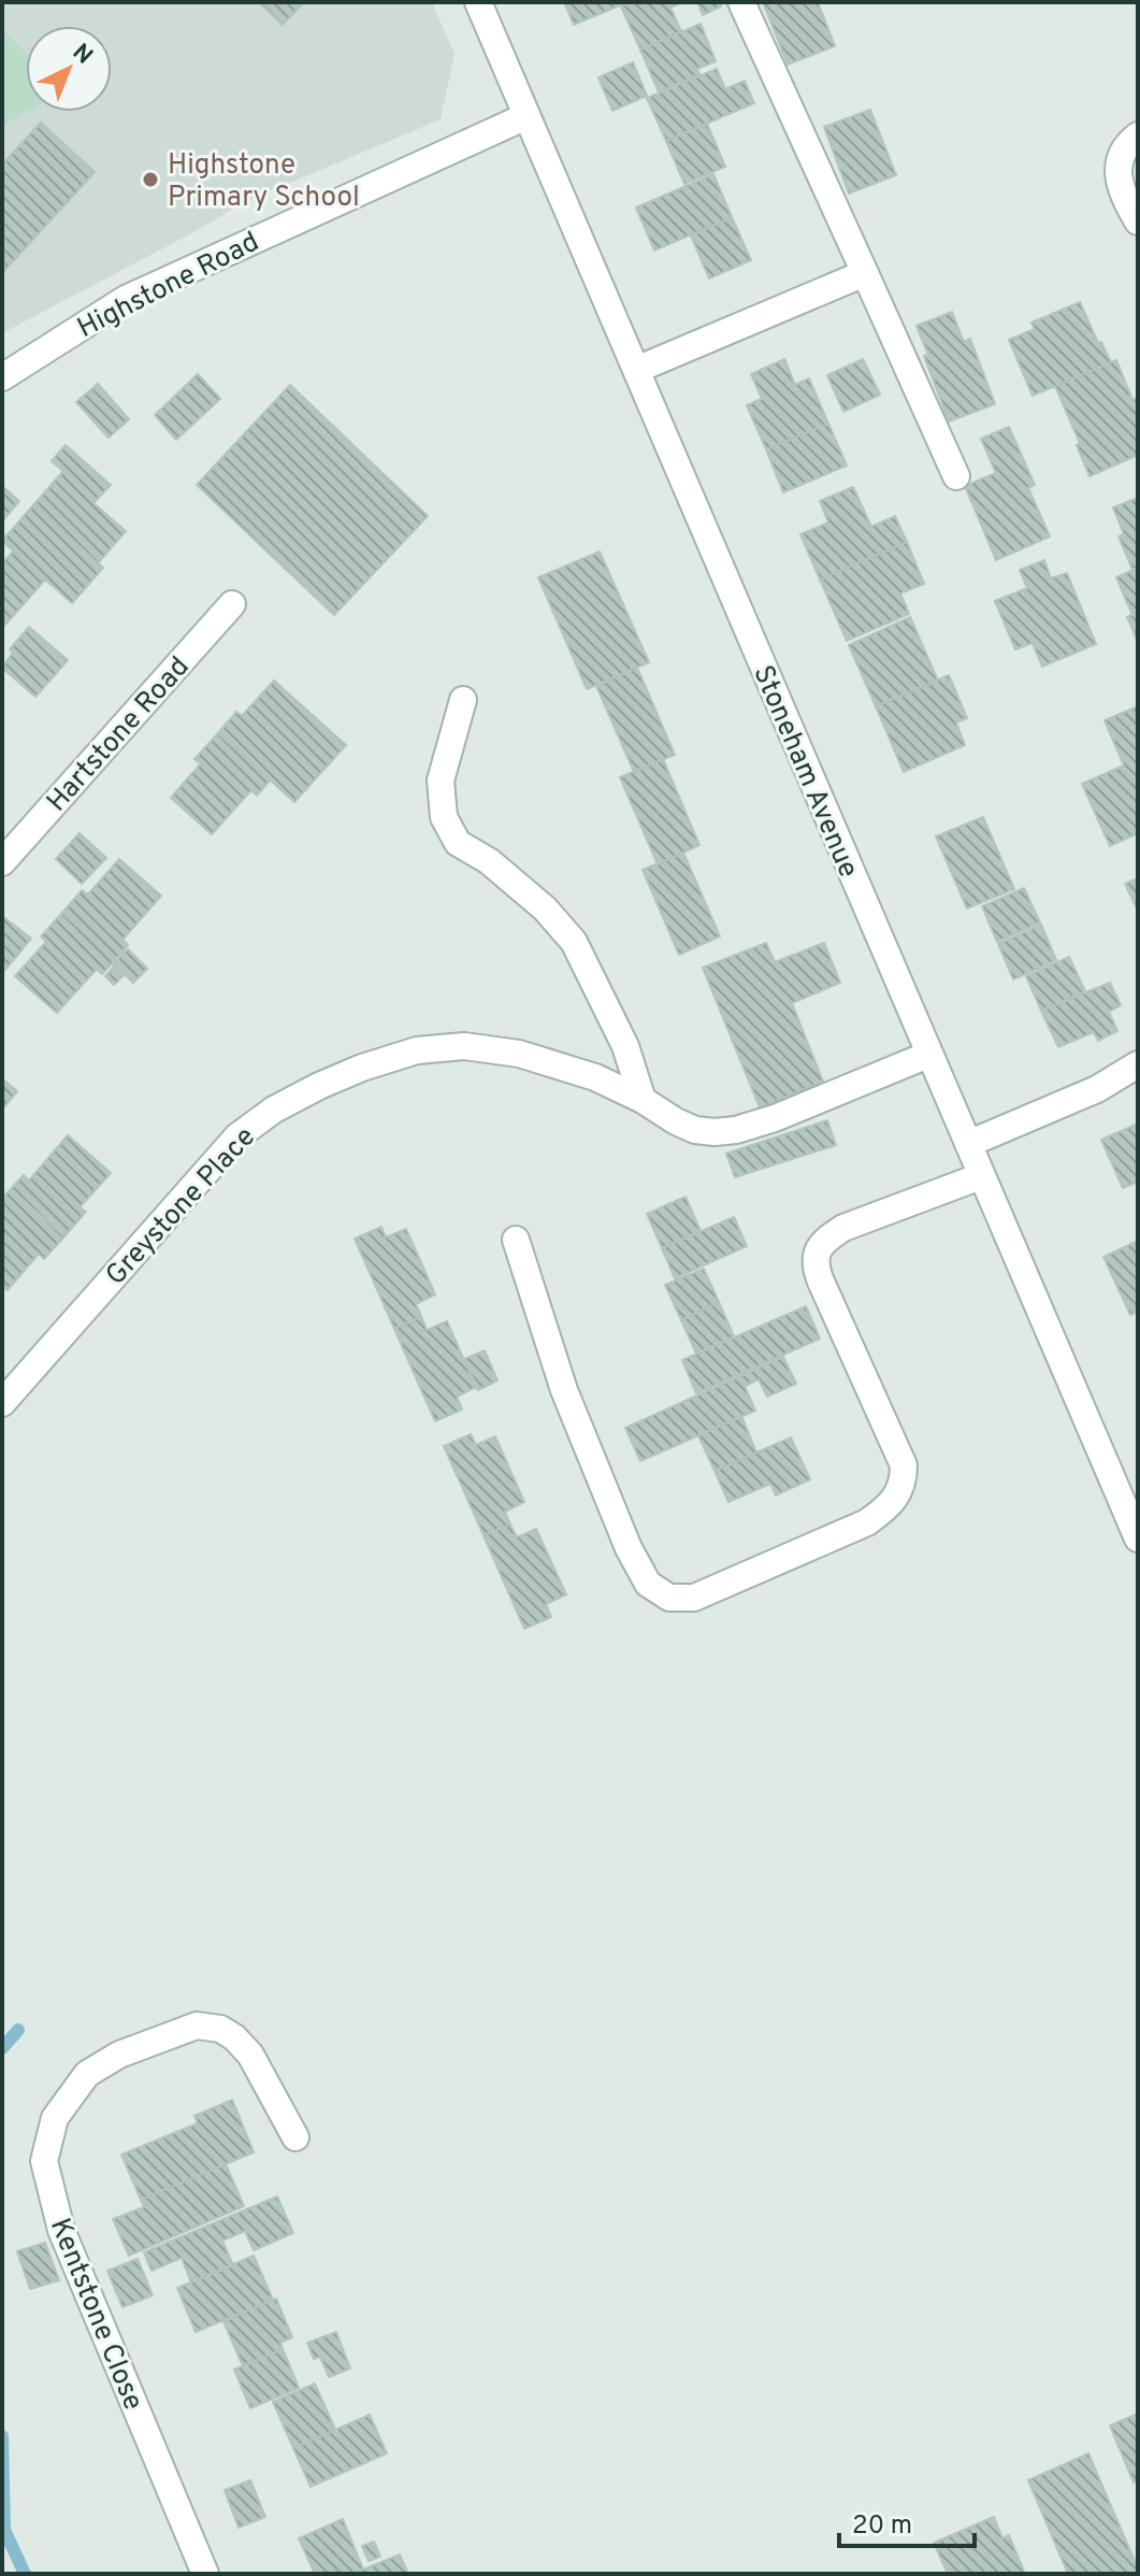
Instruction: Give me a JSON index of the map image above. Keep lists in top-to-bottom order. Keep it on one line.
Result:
{"streets":{"street":["Highstone Road","Hartstone Road","Stoneham Avenue","Greystone Place","Kentstone Close"]},"crossings":[["Highstone Road","Stoneham Avenue"],["Stoneham Avenue","Greystone Place"]],"places":["Highstone Primary School"],"scale_bar":"20 m","north":"top right"}
